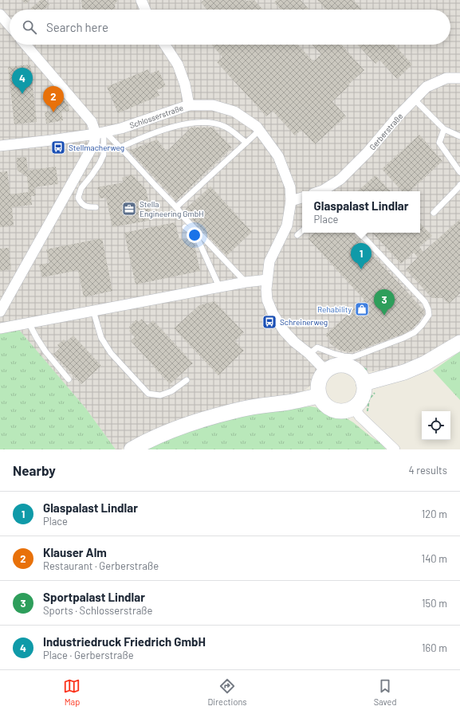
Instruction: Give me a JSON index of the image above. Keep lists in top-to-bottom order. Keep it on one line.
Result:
{"streets":{"street":["Schlosserstraße","Gerberstraße"]},"places":{"bus stop":["Stellmacherweg","Schreinerweg"],"office":["Stella Engineering GmbH"],"shop":["Rehability"]},"page":{"search":"Search here","pins":["4","2","1","3"],"popup":["Glaspalast Lindlar","Place"],"heading":["Nearby","4 results"],"list":[{"mark":"1","name":"Glaspalast Lindlar","note":"Place","value":"120 m"},{"mark":"2","name":"Klauser Alm","note":"Restaurant · Gerberstraße","value":"140 m"},{"mark":"3","name":"Sportpalast Lindlar","note":"Sports · Schlosserstraße","value":"150 m"},{"mark":"4","name":"Industriedruck Friedrich GmbH","note":"Place · Gerberstraße","value":"160 m"}],"nav":["Map","Directions","Saved"]}}
